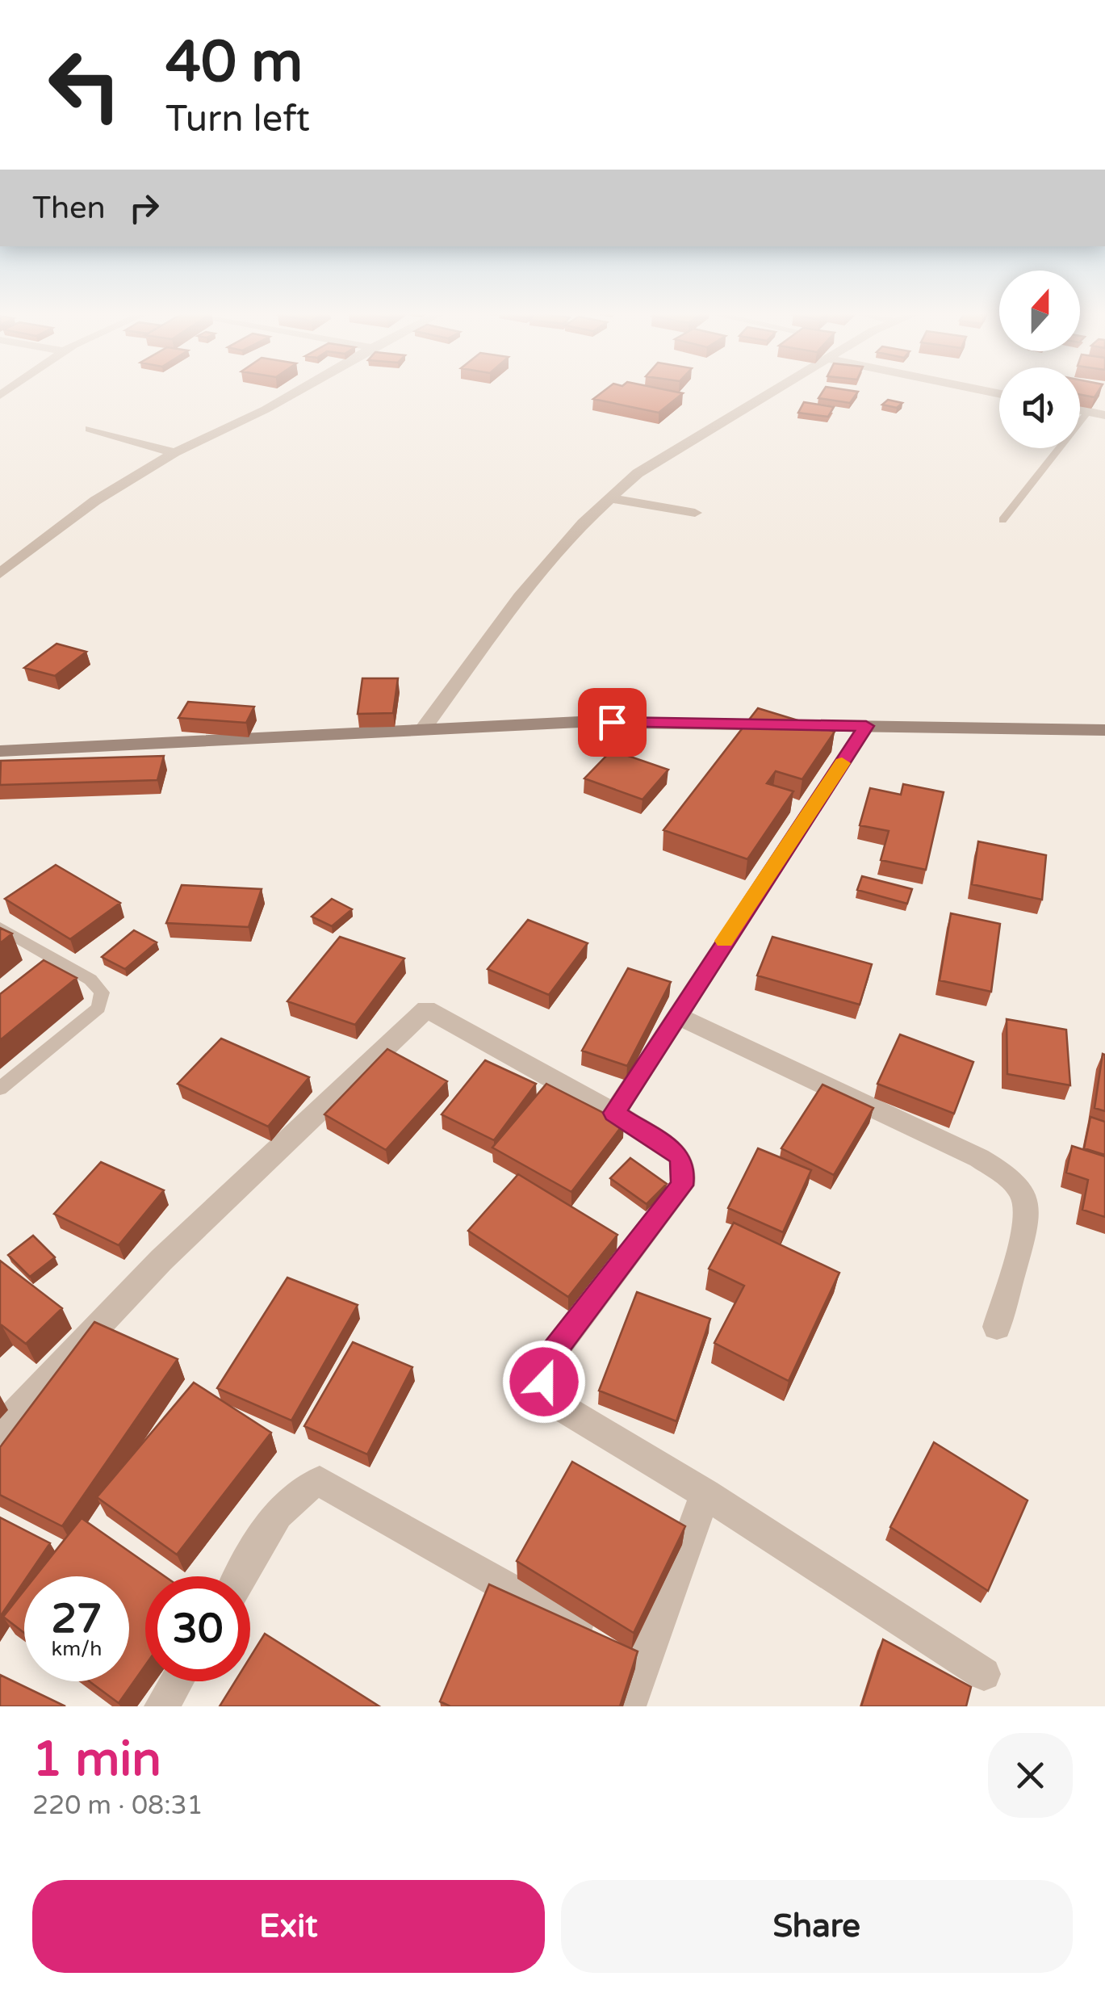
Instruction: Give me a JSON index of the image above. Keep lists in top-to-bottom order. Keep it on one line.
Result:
{"north":"top","page":{"turn":["40 m","Turn left"],"then":"Then","speed":"27 km/h","limit":"30","heading":["1 min","220 m · 08:31"],"buttons":["Exit","Share"]}}
